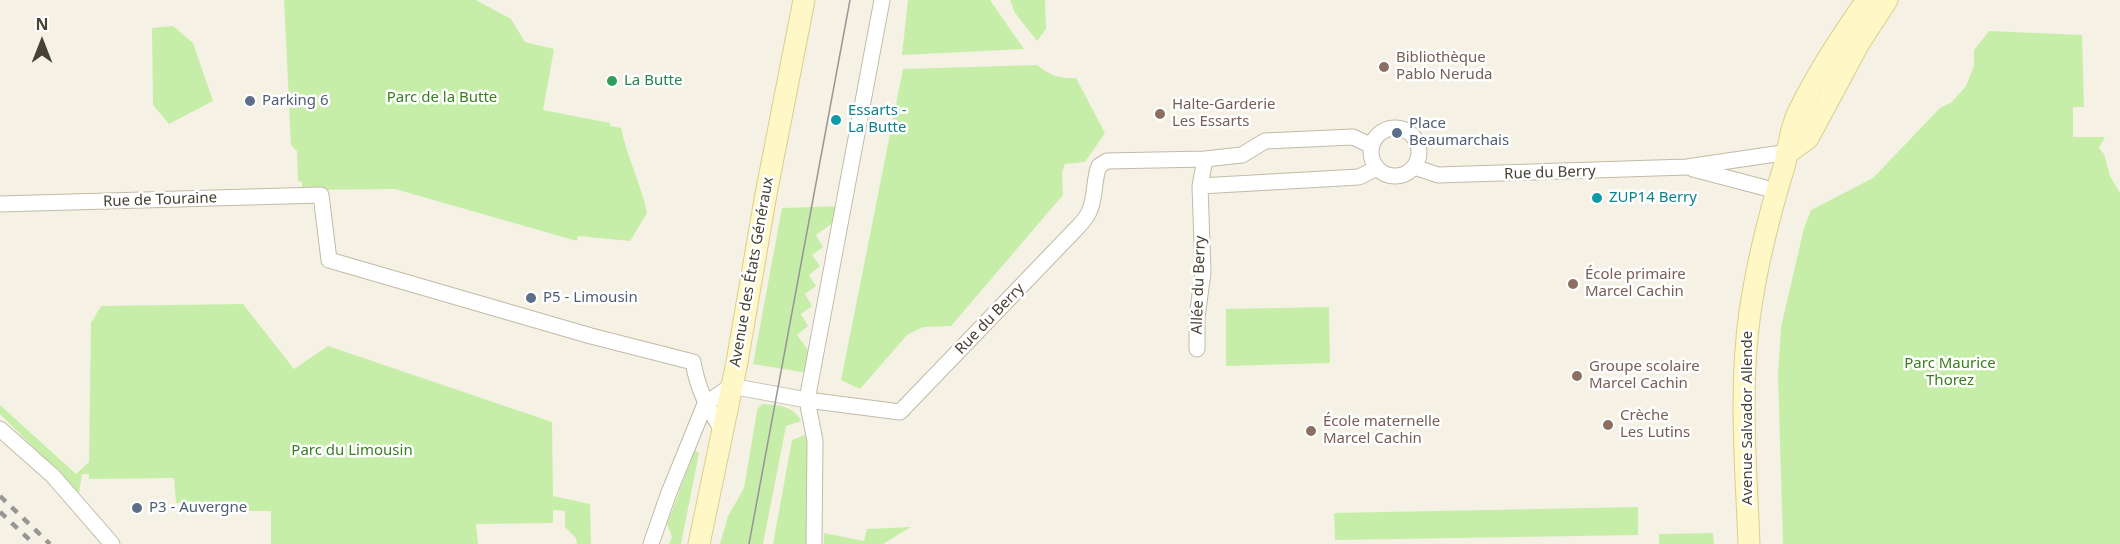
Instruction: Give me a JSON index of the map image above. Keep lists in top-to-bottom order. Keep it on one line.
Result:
{"streets":{"street":["Rue du Berry","Rue de Touraine","Avenue des États Généraux","Allée du Berry","Avenue Salvador Allende"]},"crossings":[["Rue du Berry","Avenue des États Généraux"],["Rue du Berry","Avenue Salvador Allende"]],"parks":["Parc de la Butte","Parc Maurice Thorez","Parc du Limousin"],"places":["Bibliothèque Pablo Neruda","La Butte","Parking 6","Halte-Garderie Les Essarts","Essarts - La Butte","Place Beaumarchais","ZUP14 Berry","École primaire Marcel Cachin","P5 - Limousin","Groupe scolaire Marcel Cachin","Crèche Les Lutins","École maternelle Marcel Cachin","P3 - Auvergne"],"north":"top"}
